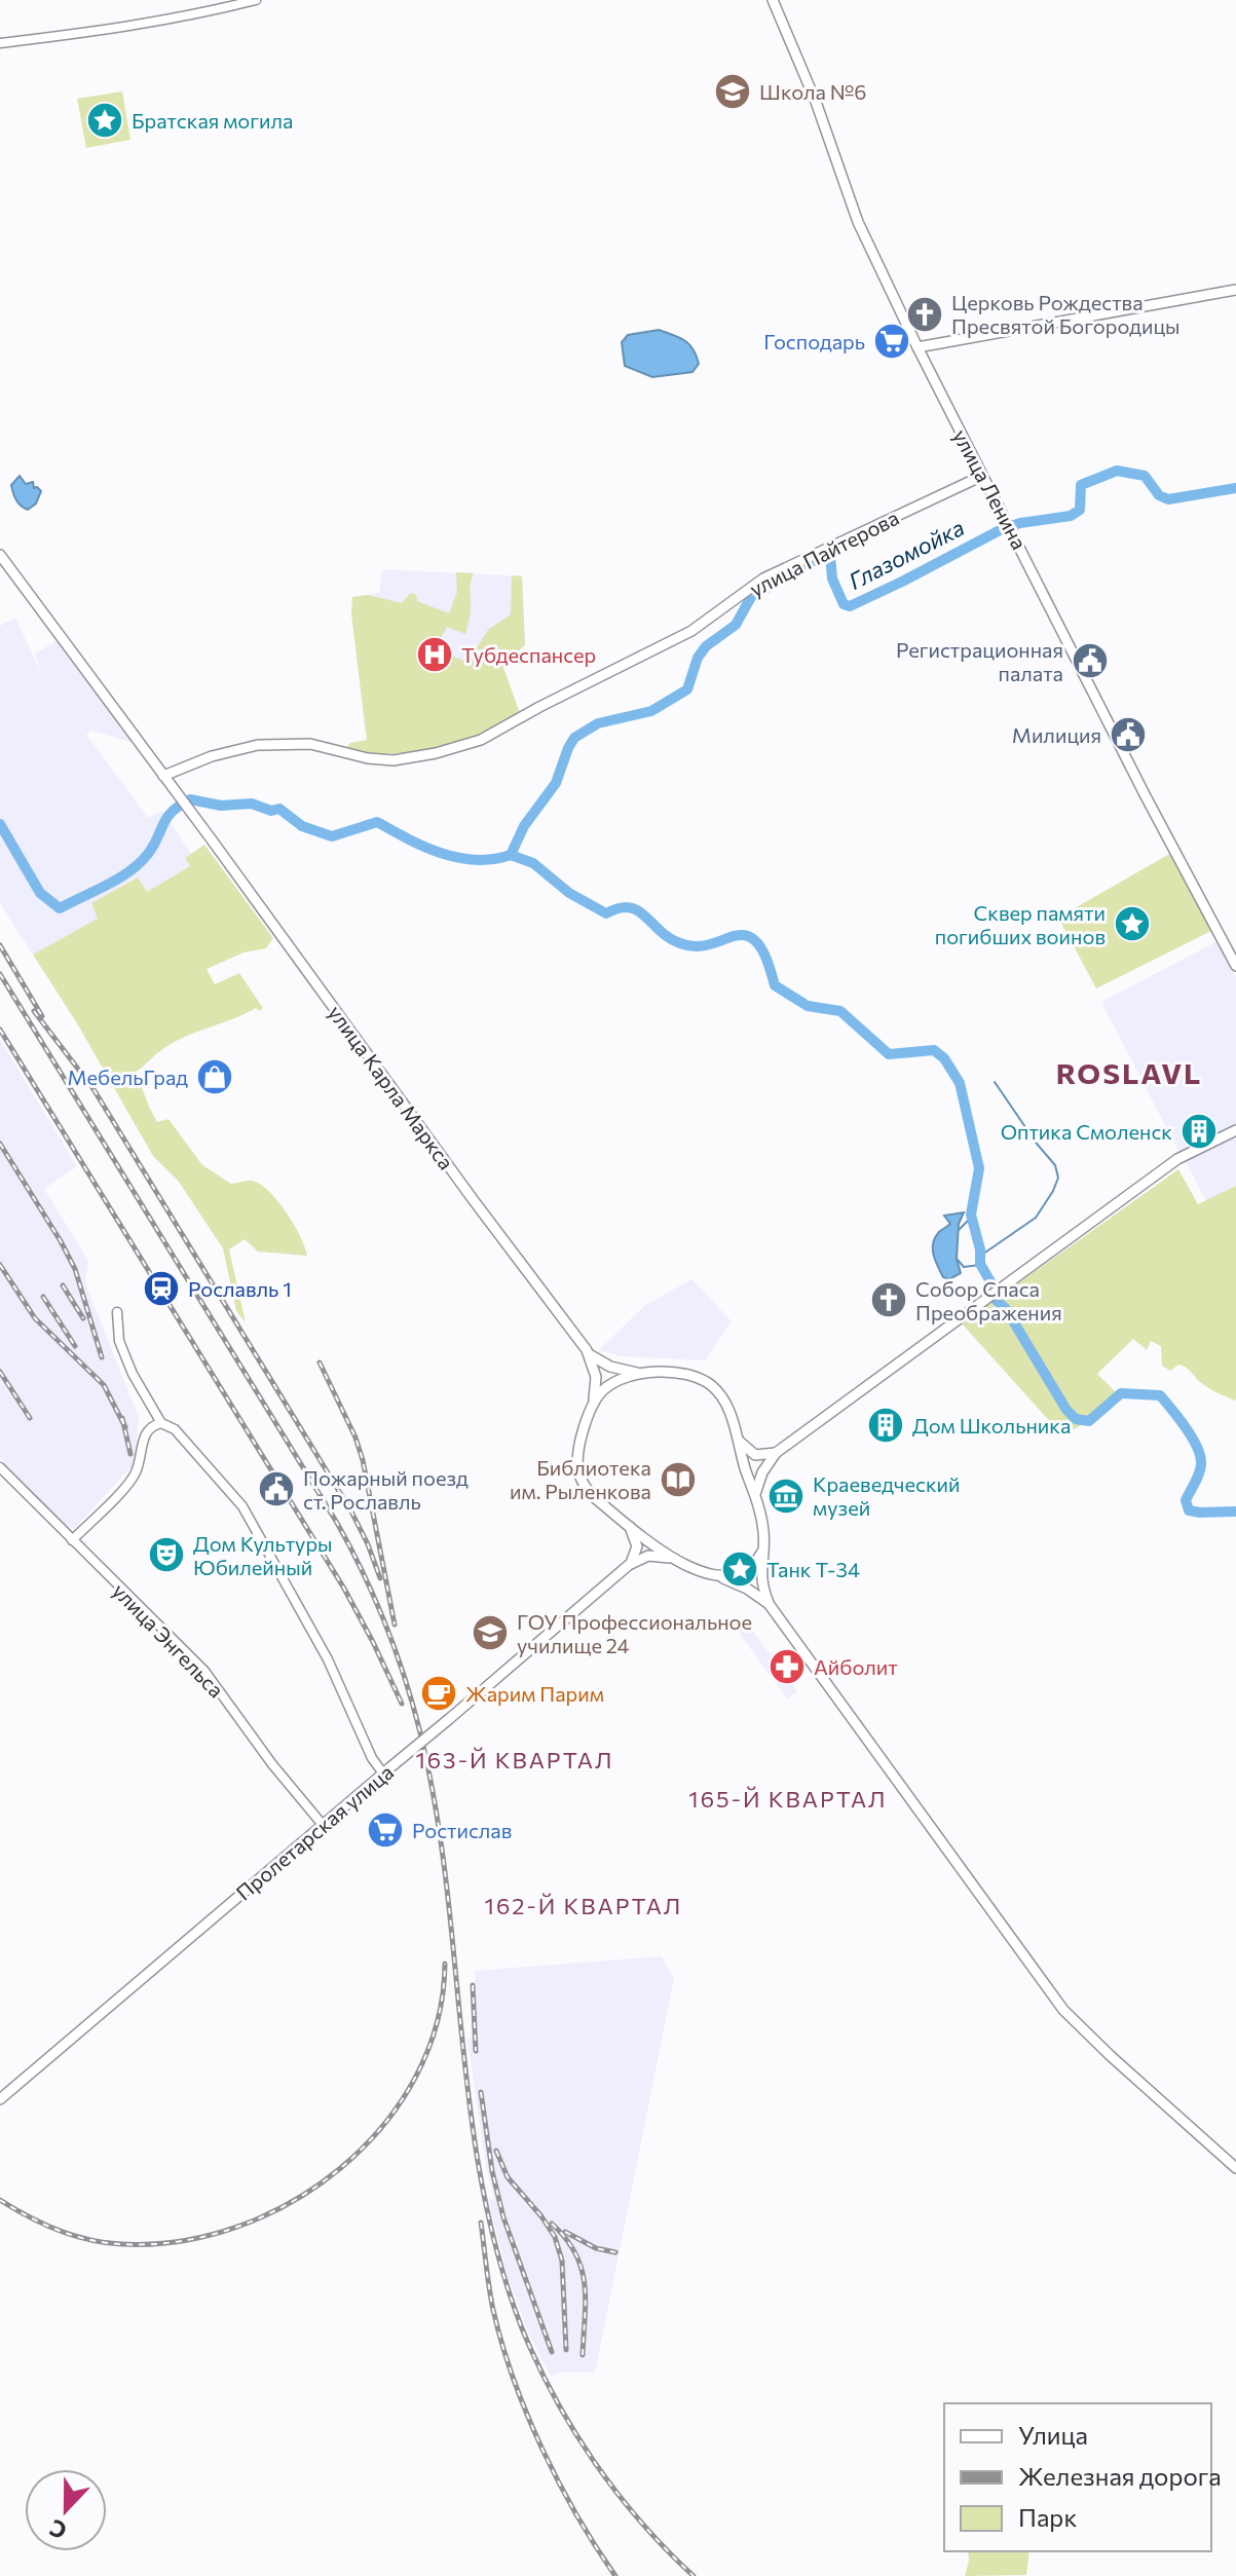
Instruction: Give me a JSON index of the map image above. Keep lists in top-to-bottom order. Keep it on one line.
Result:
{"streets":{"main road":["улица Ленина","улица Пайтерова","улица Карла Маркса","Пролетарская улица"],"street":["улица Энгельса"]},"crossings":[["улица Ленина","улица Пайтерова"],["улица Пайтерова","улица Карла Маркса"],["улица Энгельса","Пролетарская улица"]],"districts":["ROSLAVL","163-Й КВАРТАЛ","165-Й КВАРТАЛ","162-Й КВАРТАЛ"],"water":["Глазомойка"],"places":{"school or university":["Школа №6","ГОУ Профессиональное училище 24"],"place":["Братская могила","Сквер памяти погибших воинов","Танк Т-34"],"church":["Церковь Рождества Пресвятой Богородицы","Собор Спаса Преображения"],"supermarket":["Господарь","Ростислав"],"hospital":["Тубдеспансер"],"public building":["Регистрационная палата","Милиция","Пожарный поезд ст. Рославль"],"shop":["МебельГрад"],"building":["Оптика Смоленск","Дом Школьника"],"station":["Рославль 1"],"library":["Библиотека им. Рыленкова"],"museum":["Краеведческий музей"],"theatre":["Дом Культуры Юбилейный"],"pharmacy":["Айболит"],"cafe":["Жарим Парим"]},"legend":["Улица","Железная дорога","Парк"],"north":"bottom"}
